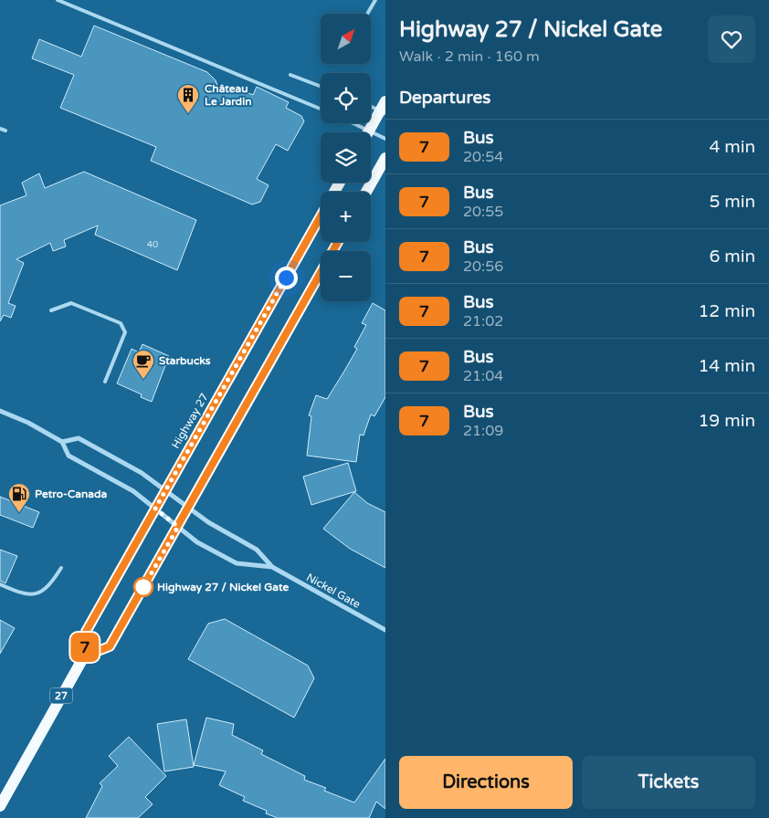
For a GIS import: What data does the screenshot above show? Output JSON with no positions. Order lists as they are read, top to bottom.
{
  "streets": {
    "main road": ["Highway 27", "27"],
    "street": ["Nickel Gate"]
  },
  "crossings": [
    ["Highway 27", "Nickel Gate"]
  ],
  "places": {
    "building": ["Château Le Jardin"],
    "cafe": ["Starbucks"],
    "fuel station": ["Petro-Canada"],
    "other": ["Highway 27 / Nickel Gate"]
  },
  "lines": ["bus line 7"],
  "house_numbers": ["40"],
  "north": "top right",
  "page": {
    "on_map": "7",
    "heading": [
      ["Highway 27 / Nickel Gate", "Walk · 2 min · 160 m"],
      "Departures"
    ],
    "map_buttons": ["+", "−"],
    "list": [
      {
        "mark": "7",
        "name": "Bus",
        "note": "20:54",
        "value": "4 min"
      },
      {
        "mark": "7",
        "name": "Bus",
        "note": "20:55",
        "value": "5 min"
      },
      {
        "mark": "7",
        "name": "Bus",
        "note": "20:56",
        "value": "6 min"
      },
      {
        "mark": "7",
        "name": "Bus",
        "note": "21:02",
        "value": "12 min"
      },
      {
        "mark": "7",
        "name": "Bus",
        "note": "21:04",
        "value": "14 min"
      },
      {
        "mark": "7",
        "name": "Bus",
        "note": "21:09",
        "value": "19 min"
      }
    ],
    "buttons": ["Directions", "Tickets"]
  }
}
